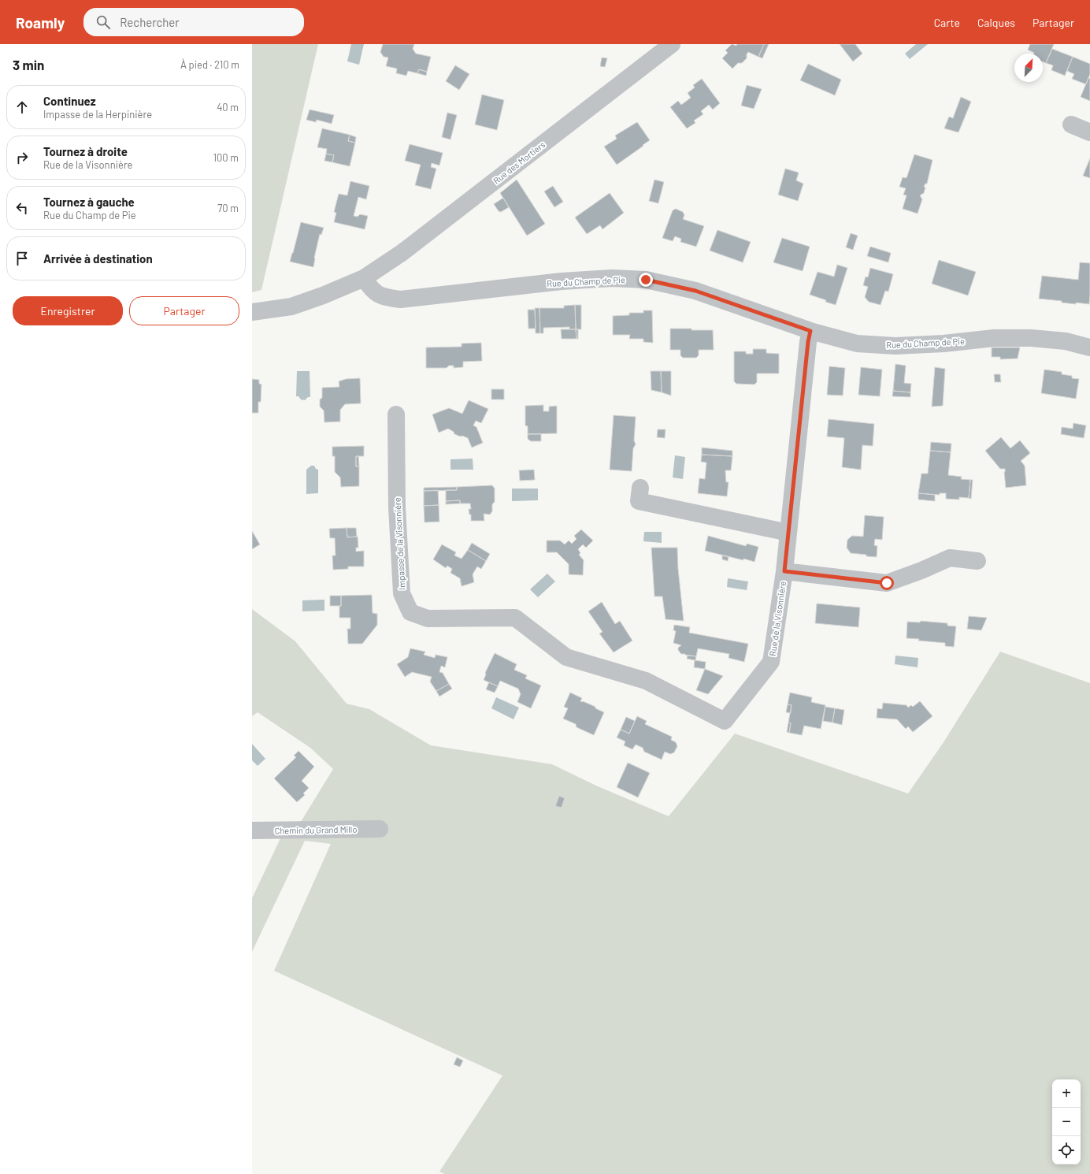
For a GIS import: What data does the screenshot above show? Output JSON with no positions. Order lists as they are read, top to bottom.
{
  "streets": {
    "street": [
      "Rue des Mortiers",
      "Rue du Champ de Pie",
      "Impasse de la Visonnière",
      "Rue de la Visonnière",
      "Chemin du Grand Millo"
    ]
  },
  "crossings": [
    ["Rue des Mortiers", "Rue du Champ de Pie"],
    ["Rue du Champ de Pie", "Rue de la Visonnière"],
    ["Impasse de la Visonnière", "Rue de la Visonnière"]
  ],
  "north": "top right",
  "page": {
    "header": "Roamly",
    "search": "Rechercher",
    "nav": ["Carte", "Calques", "Partager"],
    "heading": ["3 min", "À pied · 210 m"],
    "list": [
      ["Continuez", "Impasse de la Herpinière", "40 m"],
      ["Tournez à droite", "Rue de la Visonnière", "100 m"],
      ["Tournez à gauche", "Rue du Champ de Pie", "70 m"],
      "Arrivée à destination"
    ],
    "buttons": ["Enregistrer", "Partager"],
    "map_buttons": ["+", "−"]
  }
}
